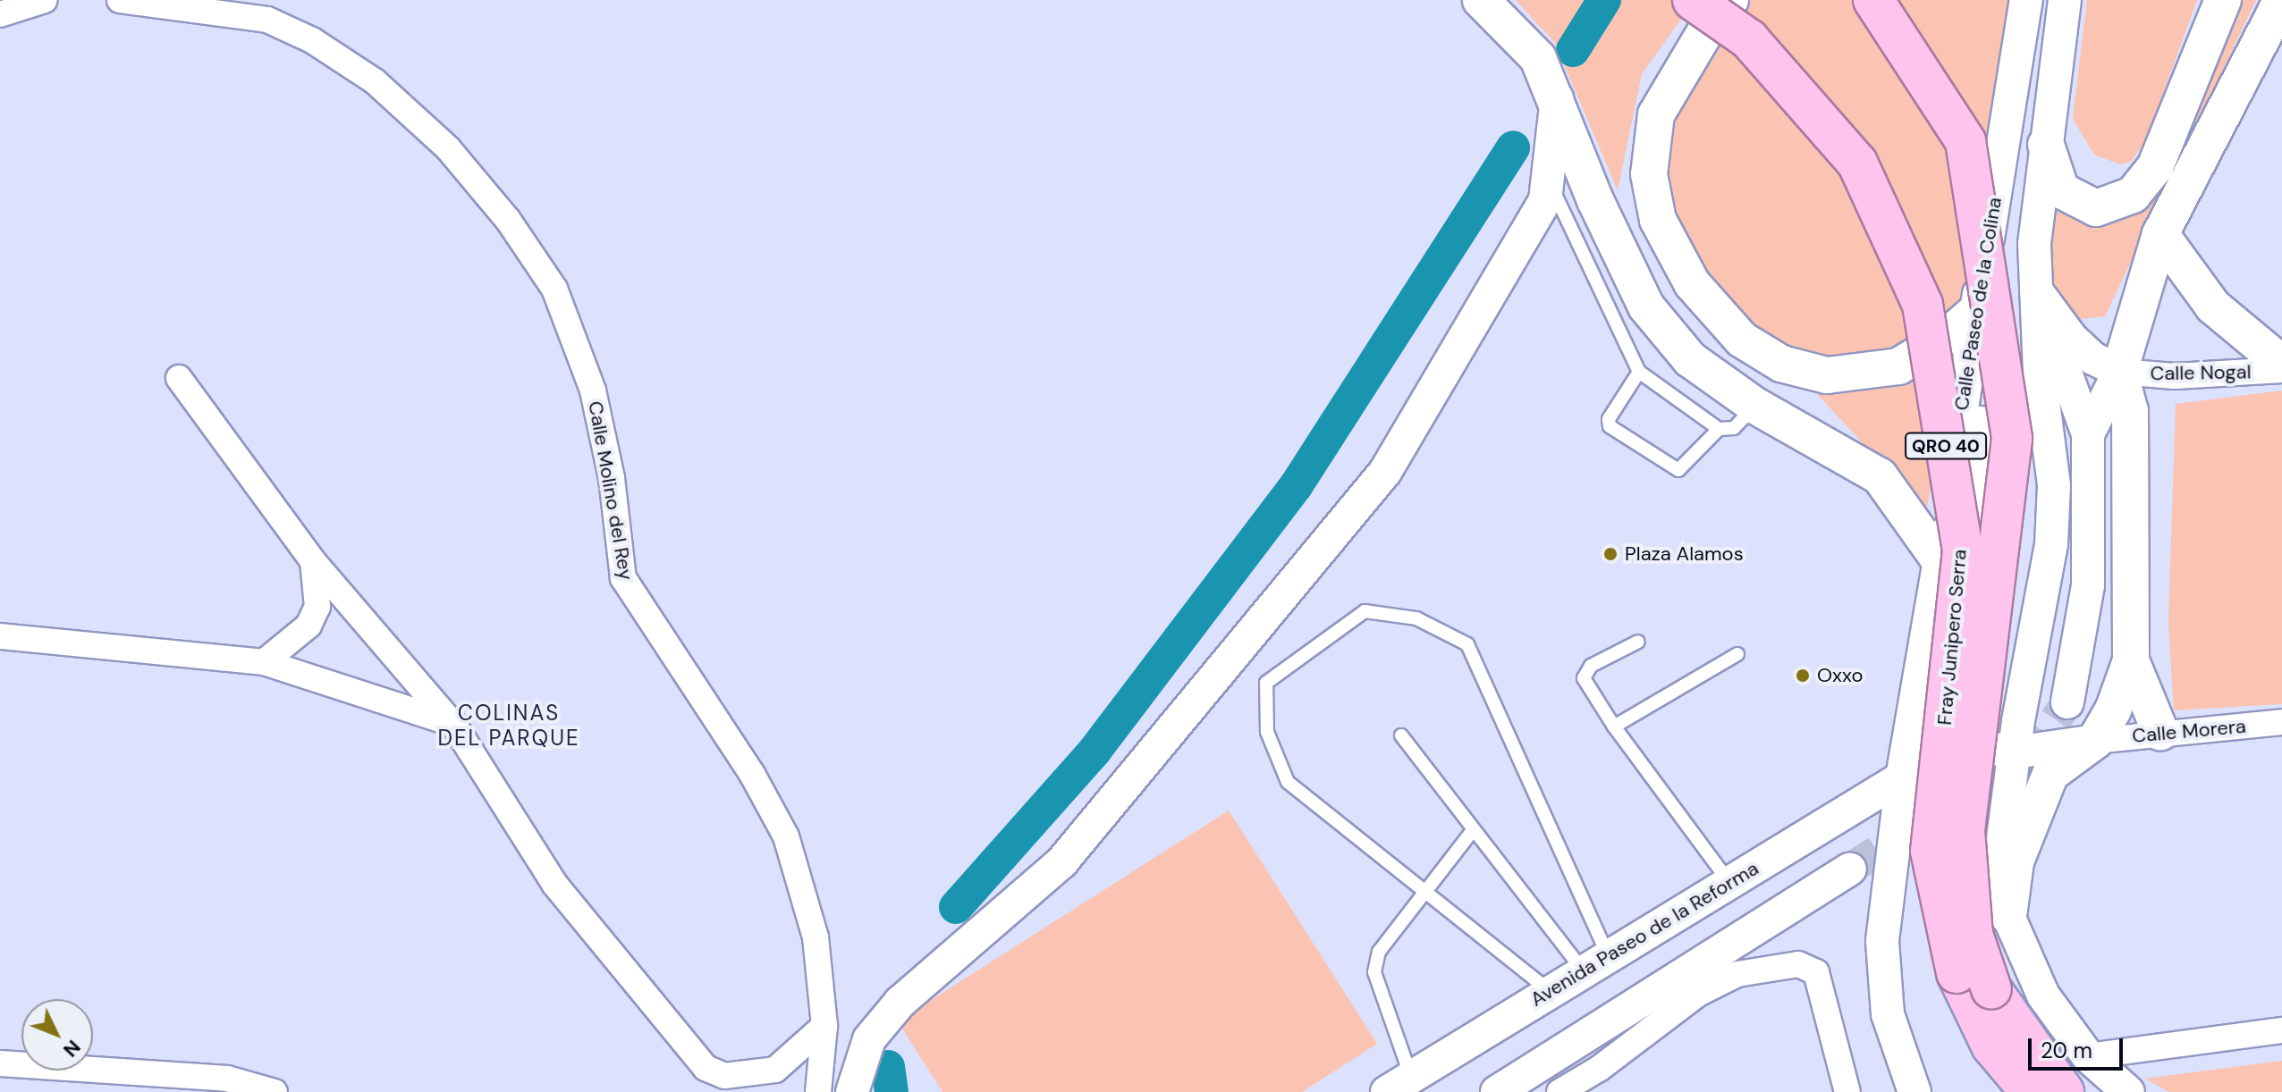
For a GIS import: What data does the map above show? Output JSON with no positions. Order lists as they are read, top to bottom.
{
  "streets": {
    "highway": ["QRO 40", "Fray Junipero Serra"],
    "street": [
      "Calle Paseo de la Colina",
      "Calle Nogal",
      "Calle Molino del Rey",
      "Calle Morera",
      "Avenida Paseo de la Reforma"
    ]
  },
  "crossings": [
    ["Calle Paseo de la Colina", "Avenida Paseo de la Reforma"]
  ],
  "districts": ["COLINAS DEL PARQUE"],
  "places": ["Plaza Alamos", "Oxxo"],
  "scale_bar": "20 m",
  "north": "bottom right"
}
